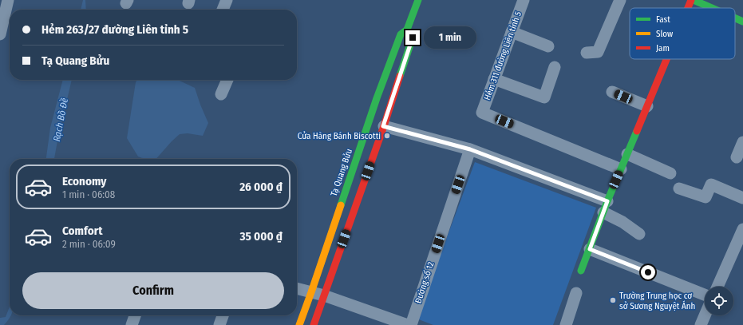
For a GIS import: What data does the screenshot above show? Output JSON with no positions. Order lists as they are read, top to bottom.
{
  "streets": {
    "main road": ["Tạ Quang Bửu"],
    "street": ["Hẻm 311 đường Liên tỉnh 5", "Đường số 12"]
  },
  "water": ["Rạch Bồ Đề"],
  "places": ["Cửa Hàng Bánh Biscotti", "Trường Trung học cơ sở Sương Nguyệt Ánh"],
  "legend": ["Fast", "Slow", "Jam"],
  "page": {
    "banner": ["Hẻm 263/27 đường Liên tỉnh 5", "Tạ Quang Bửu"],
    "bubble": "1 min",
    "list": [
      {
        "name": "Economy",
        "note": "1 min · 06:08",
        "value": "26 000 ₫"
      },
      {
        "name": "Comfort",
        "note": "2 min · 06:09",
        "value": "35 000 ₫"
      }
    ],
    "buttons": "Confirm"
  }
}
